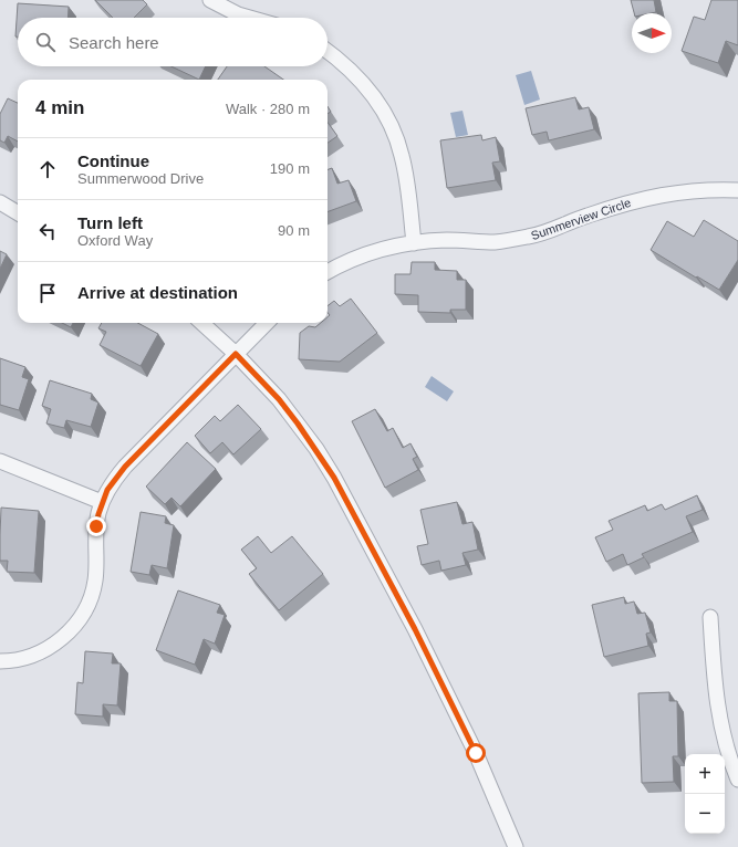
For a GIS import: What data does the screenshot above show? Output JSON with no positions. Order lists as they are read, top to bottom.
{
  "streets": {
    "street": ["Summerview Circle"]
  },
  "north": "right",
  "page": {
    "search": "Search here",
    "heading": ["4 min", "Walk · 280 m"],
    "list": [
      ["Continue", "Summerwood Drive", "190 m"],
      ["Turn left", "Oxford Way", "90 m"],
      "Arrive at destination"
    ],
    "map_buttons": ["+", "−"]
  }
}
